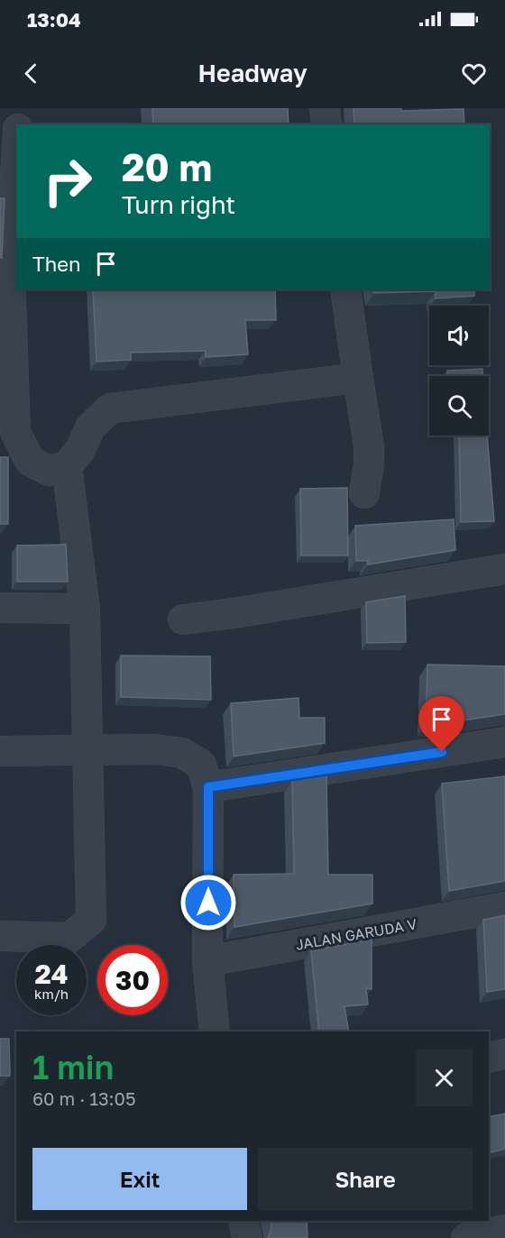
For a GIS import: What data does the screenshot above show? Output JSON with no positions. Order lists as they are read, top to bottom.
{
  "streets": {
    "street": ["JALAN GARUDA V"]
  },
  "page": {
    "status": "13:04",
    "header": "Headway",
    "turn": ["20 m", "Turn right"],
    "then": "Then",
    "speed": "24 km/h",
    "limit": "30",
    "heading": ["1 min", "60 m · 13:05"],
    "buttons": ["Exit", "Share"]
  }
}
